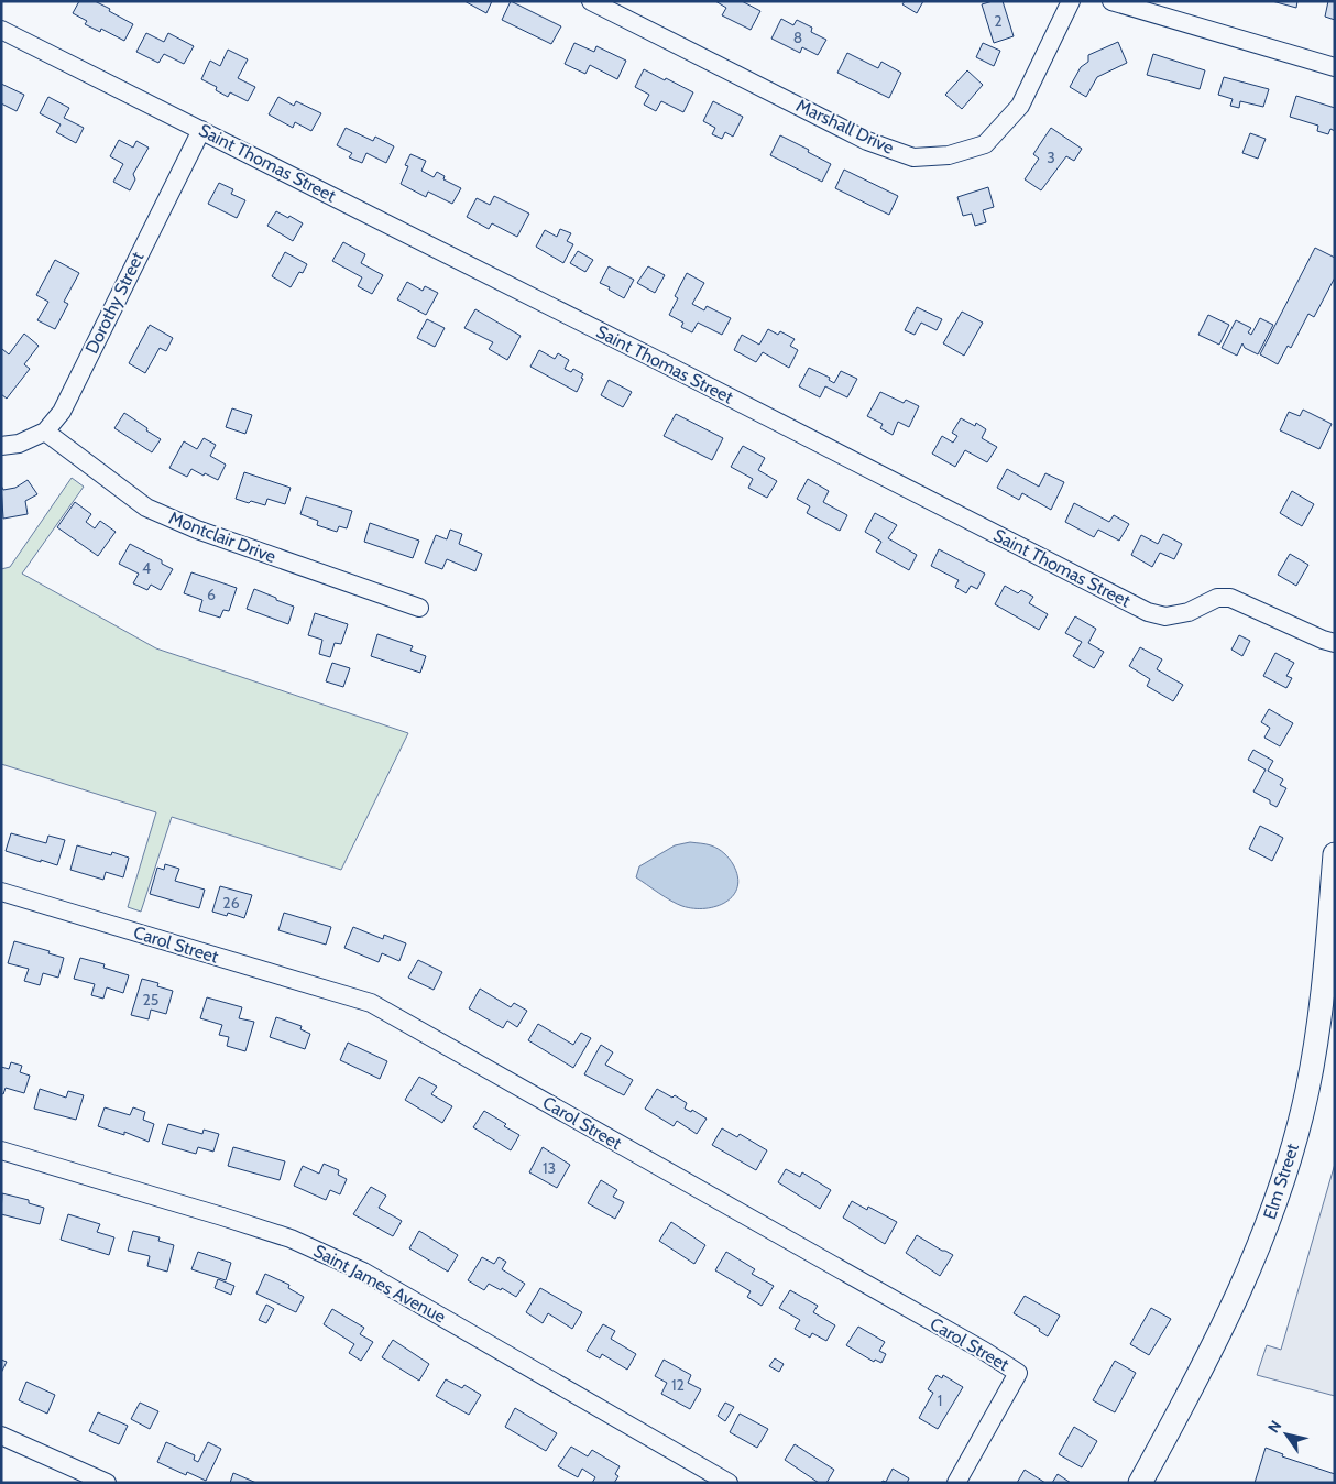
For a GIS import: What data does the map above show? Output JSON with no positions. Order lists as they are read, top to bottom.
{
  "streets": {
    "main road": ["Elm Street"],
    "street": [
      "Marshall Drive",
      "Saint Thomas Street",
      "Dorothy Street",
      "Montclair Drive",
      "Carol Street",
      "Saint James Avenue"
    ]
  },
  "crossings": [
    ["Saint Thomas Street", "Dorothy Street"],
    ["Dorothy Street", "Montclair Drive"]
  ],
  "house_numbers": [
    "2",
    "8",
    "3",
    "4",
    "6",
    "26",
    "25",
    "13",
    "12",
    "1"
  ],
  "north": "top left"
}
